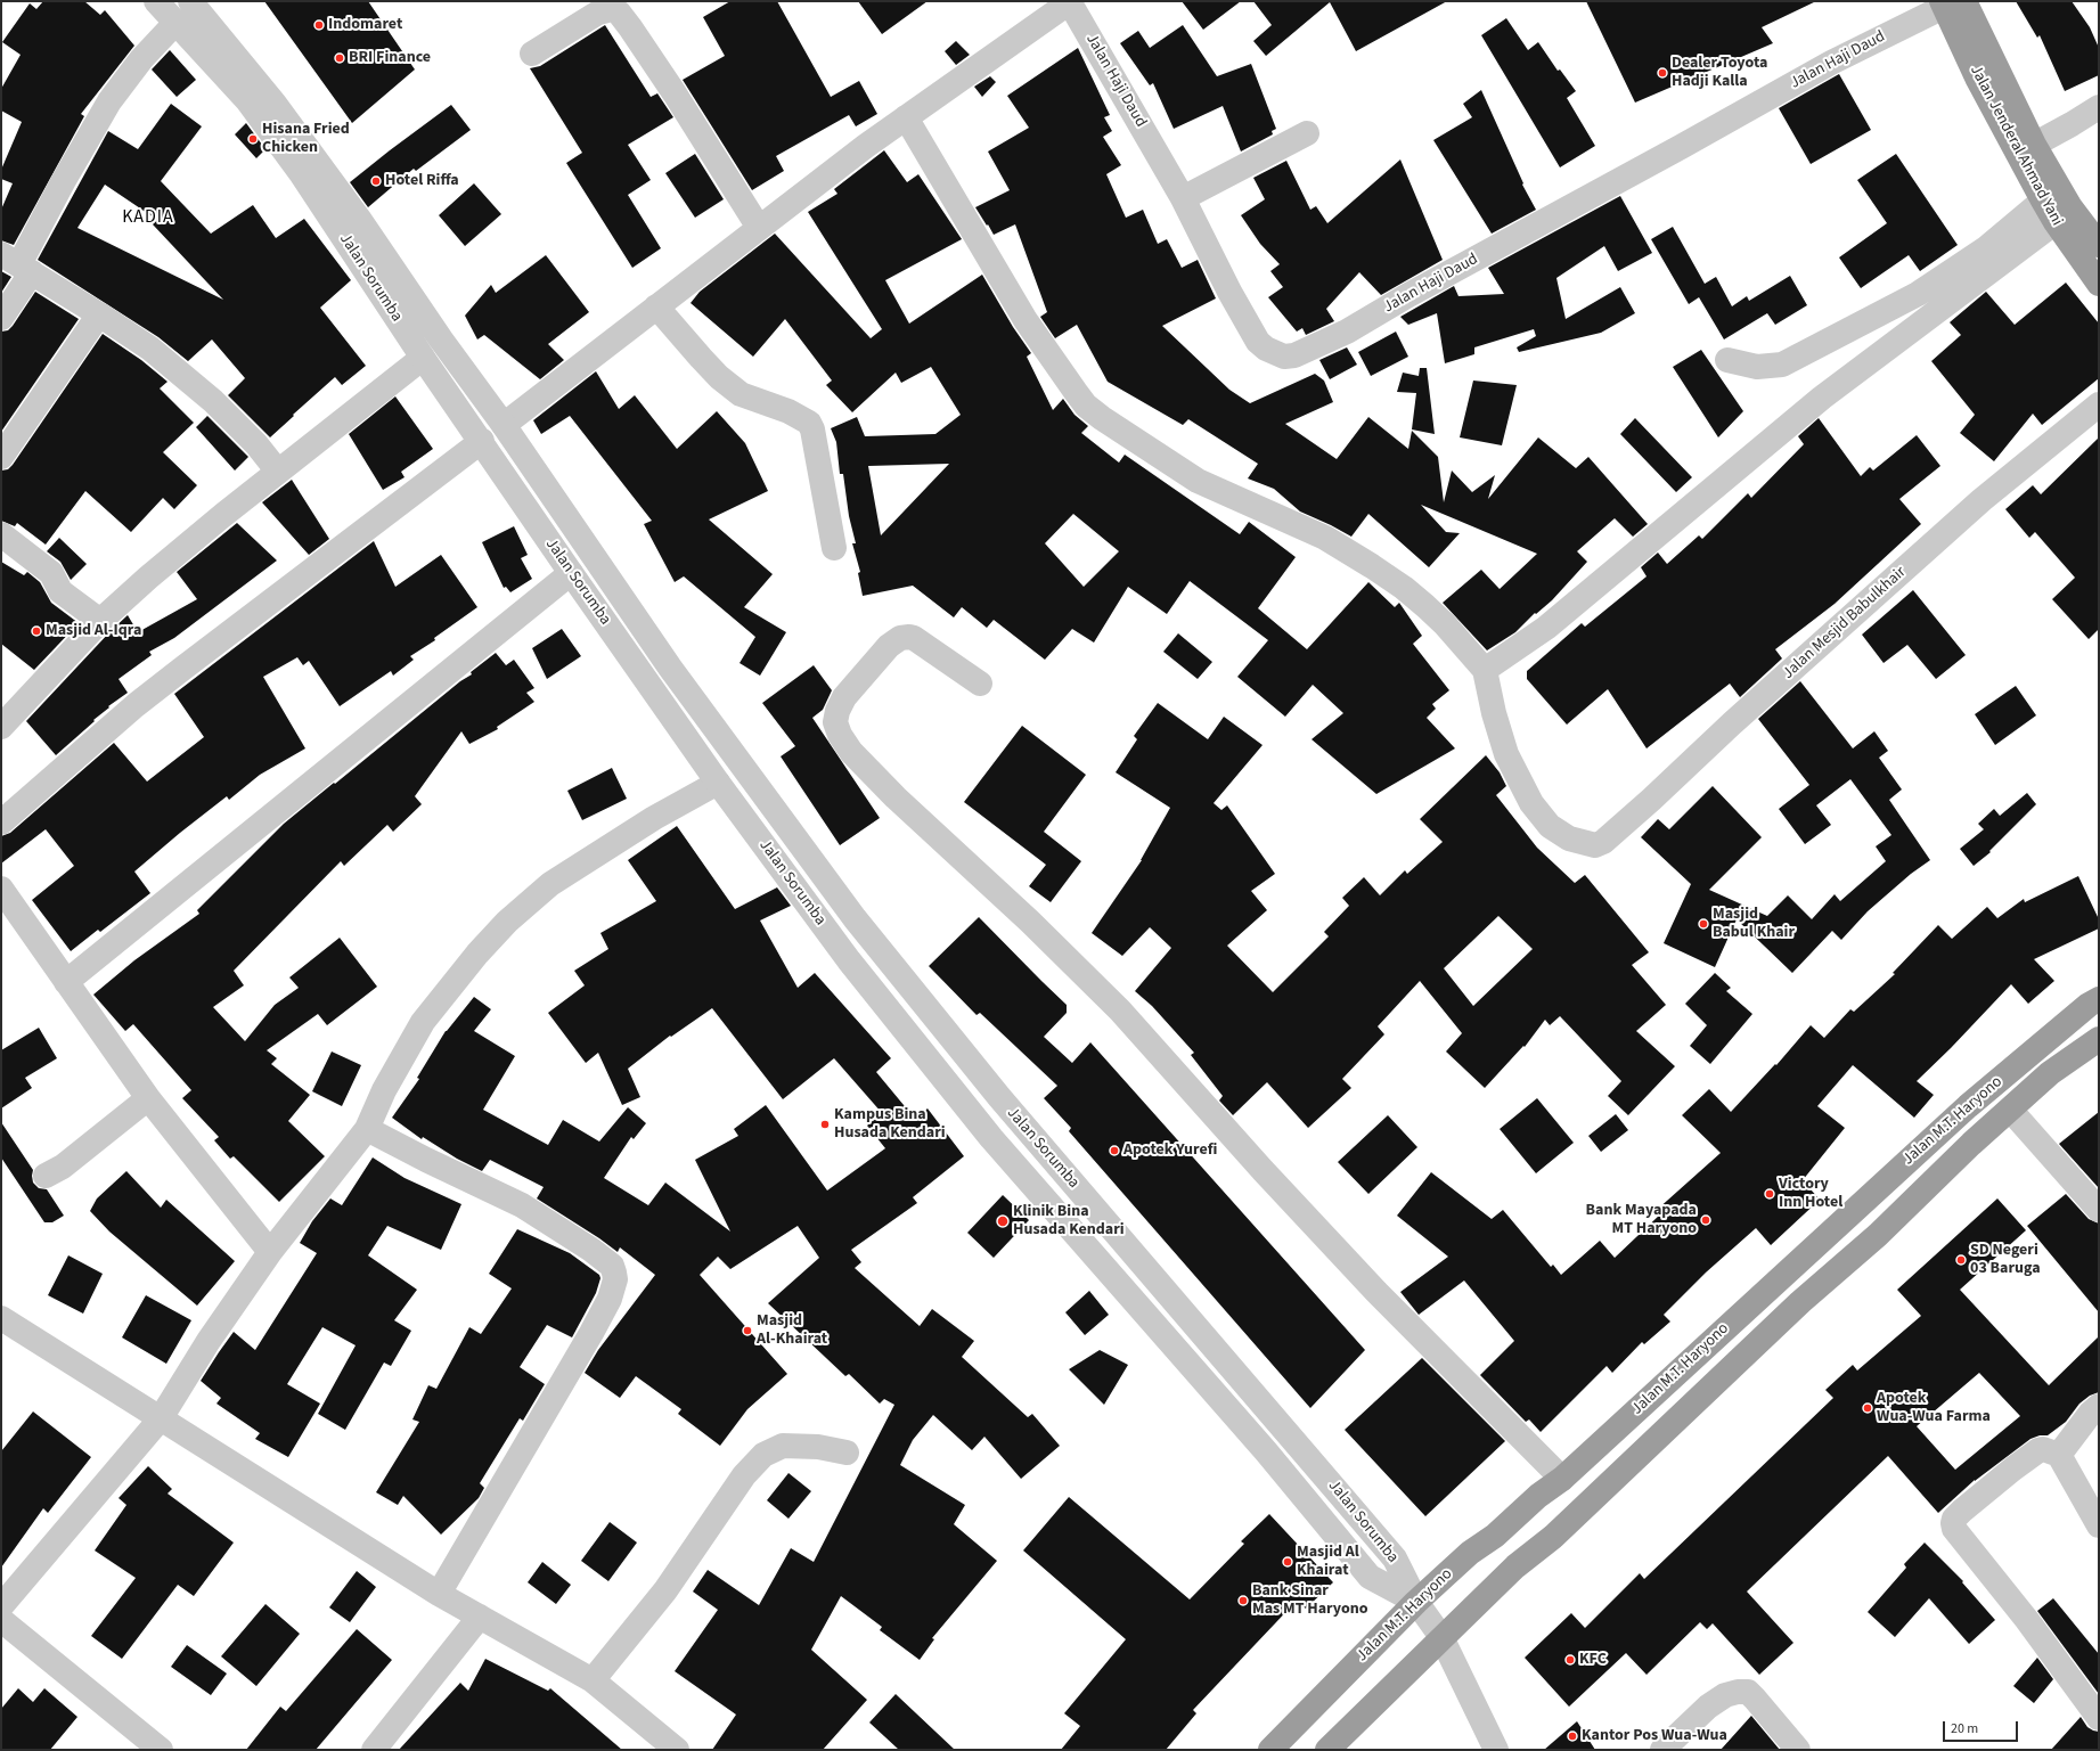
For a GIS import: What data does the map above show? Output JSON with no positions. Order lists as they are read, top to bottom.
{
  "streets": {
    "highway": ["Jalan Jenderal Ahmad Yani", "Jalan M.T. Haryono"],
    "street": ["Jalan Haji Daud", "Jalan Sorumba", "Jalan Mesjid Babulkhair"]
  },
  "crossings": [
    ["Jalan Haji Daud", "Jalan Jenderal Ahmad Yani"],
    ["Jalan Sorumba", "Jalan M.T. Haryono"]
  ],
  "districts": ["KADIA"],
  "places": [
    "Indomaret",
    "BRI Finance",
    "Dealer Toyota Hadji Kalla",
    "Hisana Fried Chicken",
    "Hotel Riffa",
    "Masjid Al-Iqra",
    "Masjid Babul Khair",
    "Kampus Bina Husada Kendari",
    "Apotek Yurefi",
    "Victory Inn Hotel",
    "Bank Mayapada MT Haryono",
    "Klinik Bina Husada Kendari",
    "SD Negeri 03 Baruga",
    "Masjid Al-Khairat",
    "Apotek Wua-Wua Farma",
    "Masjid Al Khairat",
    "Bank Sinar Mas MT Haryono",
    "KFC",
    "Kantor Pos Wua-Wua"
  ],
  "scale_bar": "20 m"
}
